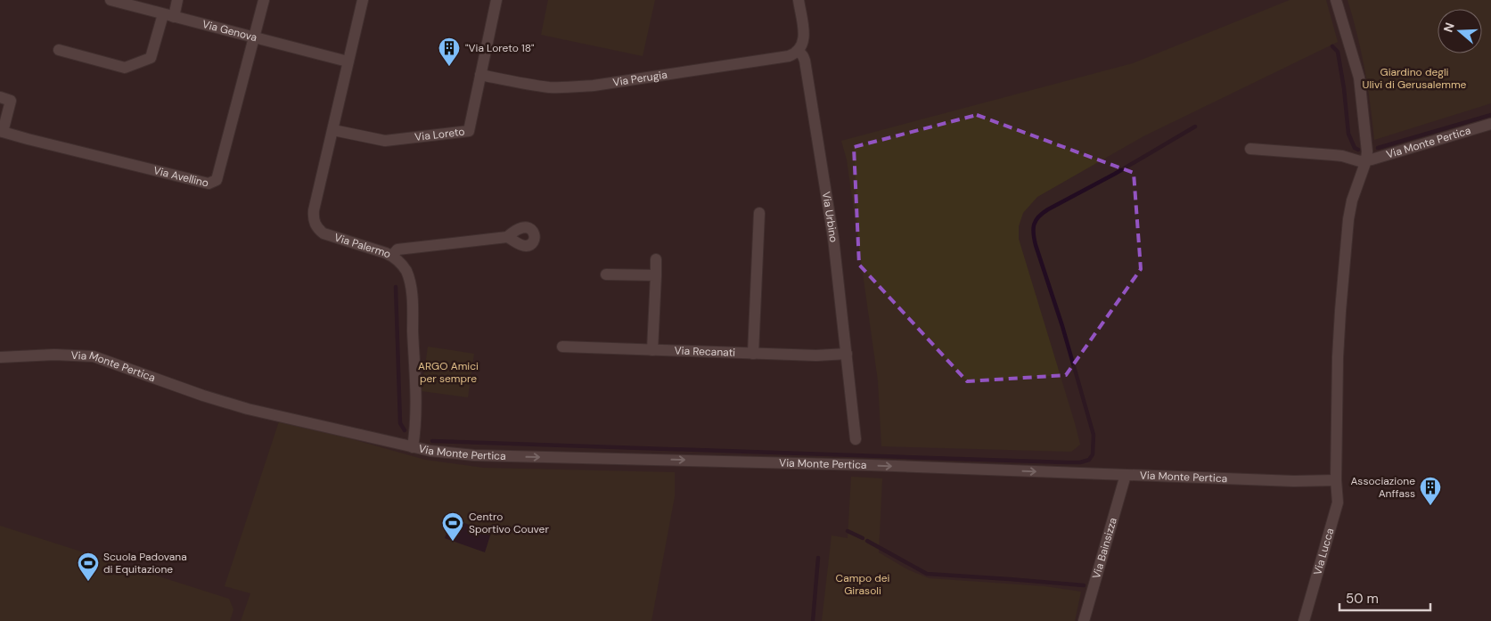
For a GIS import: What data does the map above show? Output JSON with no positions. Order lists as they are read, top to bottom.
{
  "streets": {
    "street": [
      "Via Genova",
      "Via Perugia",
      "Via Loreto",
      "Via Monte Pertica",
      "Via Avellino",
      "Via Urbino",
      "Via Palermo",
      "Via Recanati",
      "Via Bainsizza",
      "Via Lucca"
    ]
  },
  "crossings": [
    ["Via Genova", "Via Avellino"],
    ["Via Genova", "Via Palermo"],
    ["Via Perugia", "Via Loreto"],
    ["Via Perugia", "Via Urbino"],
    ["Via Loreto", "Via Palermo"],
    ["Via Monte Pertica", "Via Palermo"],
    ["Via Monte Pertica", "Via Bainsizza"],
    ["Via Monte Pertica", "Via Lucca"],
    ["Via Urbino", "Via Recanati"]
  ],
  "one_way": ["Via Monte Pertica"],
  "parks": ["Giardino degli Ulivi di Gerusalemme", "ARGO Amici per sempre", "Campo dei Girasoli"],
  "places": {
    "building": ["\"Via Loreto 18\"", "Associazione Anffass"],
    "sports": ["Centro Sportivo Couver", "Scuola Padovana di Equitazione"]
  },
  "scale_bar": "50 m",
  "north": "left"
}
